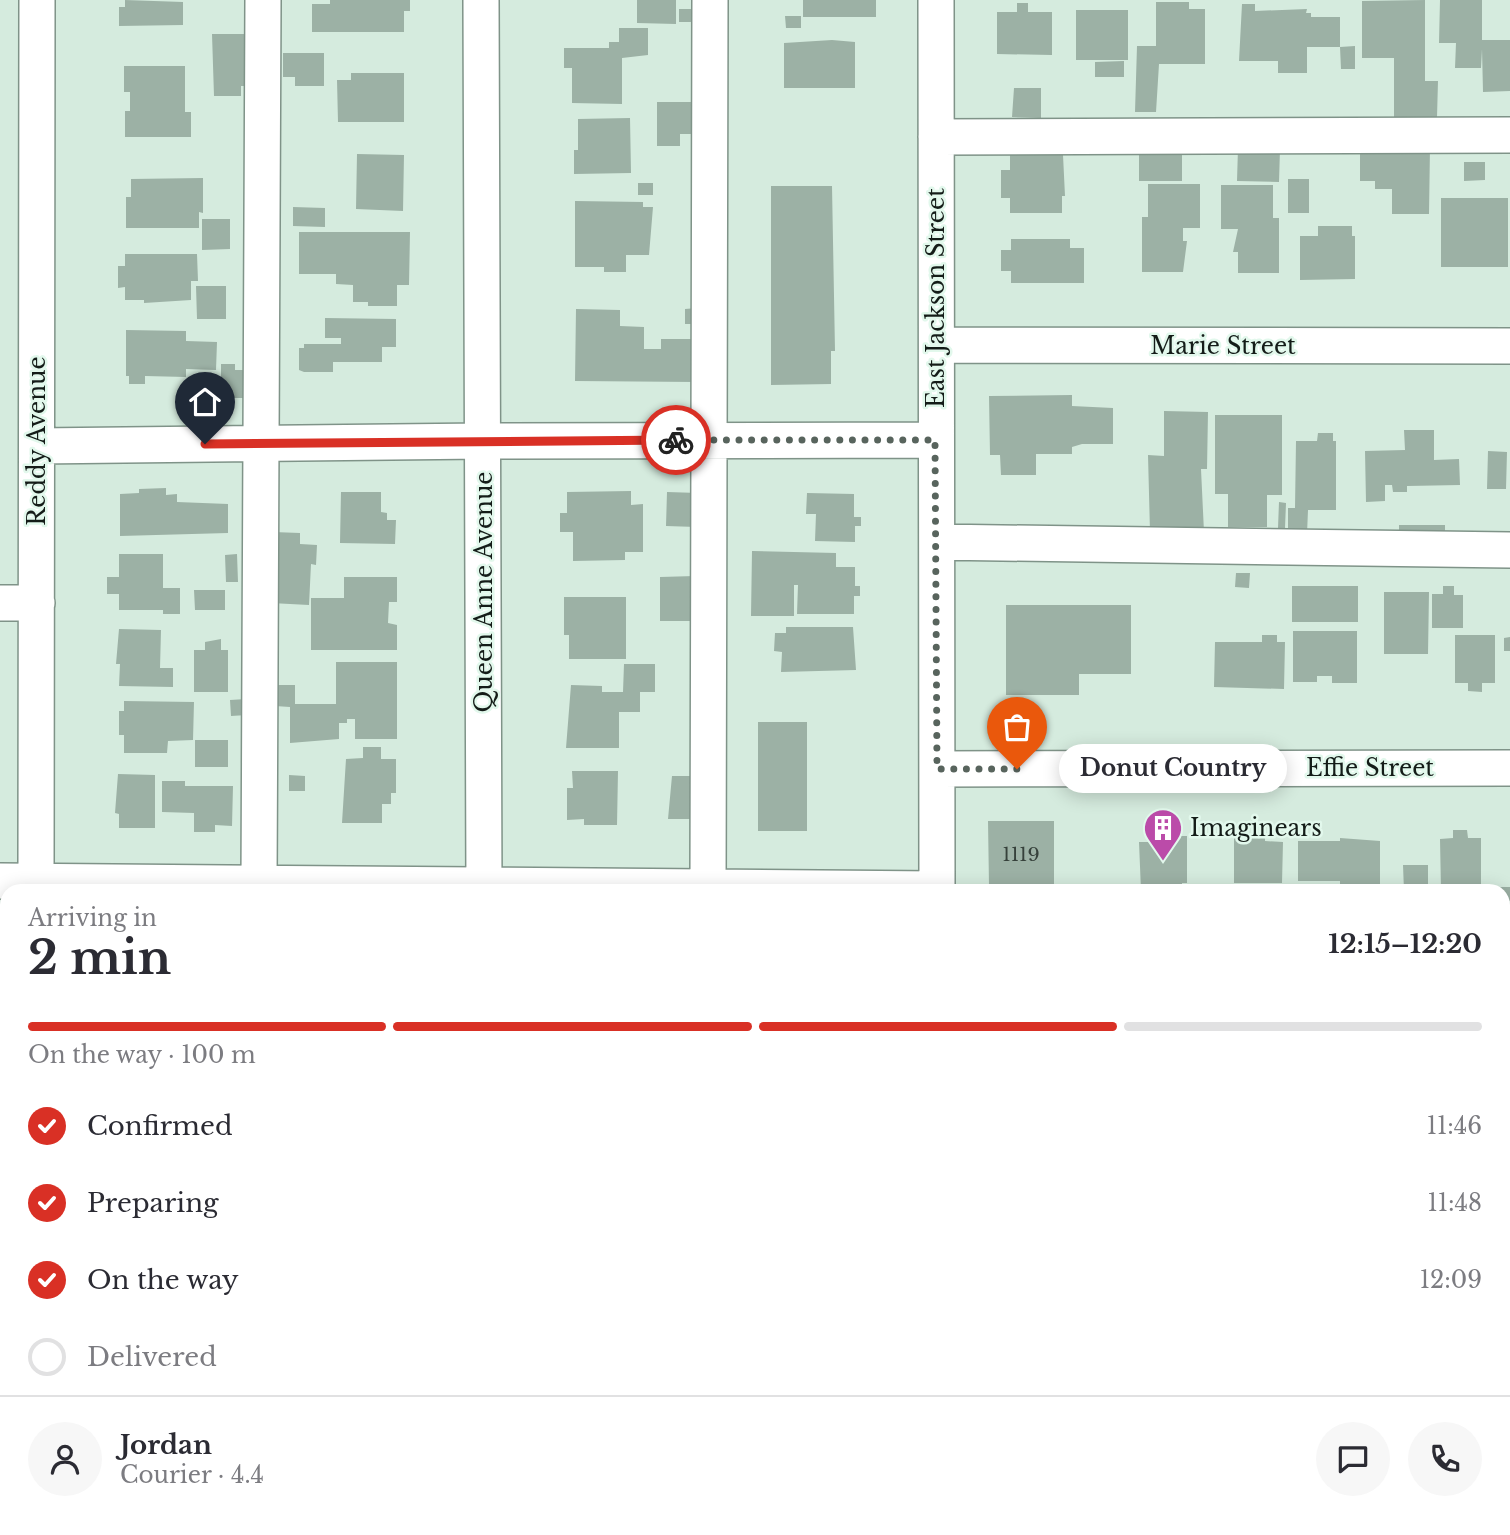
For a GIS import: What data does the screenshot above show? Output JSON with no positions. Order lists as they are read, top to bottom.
{
  "streets": {
    "street": [
      "East Jackson Street",
      "Marie Street",
      "Reddy Avenue",
      "Queen Anne Avenue",
      "Effie Street"
    ]
  },
  "crossings": [
    ["East Jackson Street", "Marie Street"],
    ["East Jackson Street", "Effie Street"]
  ],
  "places": {
    "other": ["Donut Country"],
    "building": ["Imaginears"]
  },
  "house_numbers": ["1119"],
  "page": {
    "bubble": "Donut Country",
    "heading": ["2 min", "Arriving in", "12:15–12:20"],
    "panel": ["Jordan", "Courier · 4.4"],
    "bar": "On the way · 100 m",
    "list": [
      ["Confirmed", "11:46"],
      ["Preparing", "11:48"],
      ["On the way", "12:09"],
      "Delivered"
    ]
  }
}
